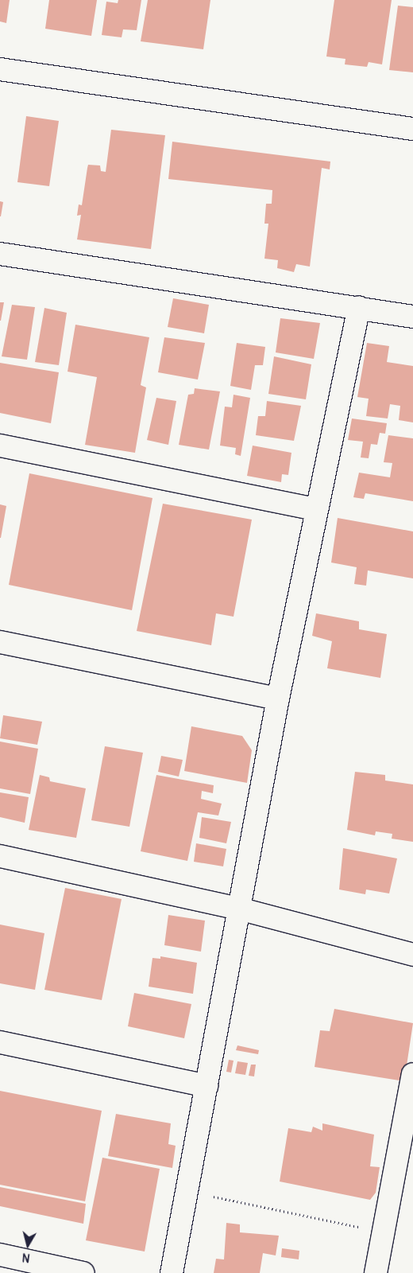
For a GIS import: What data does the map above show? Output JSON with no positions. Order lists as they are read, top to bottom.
{
  "north": "bottom"
}
